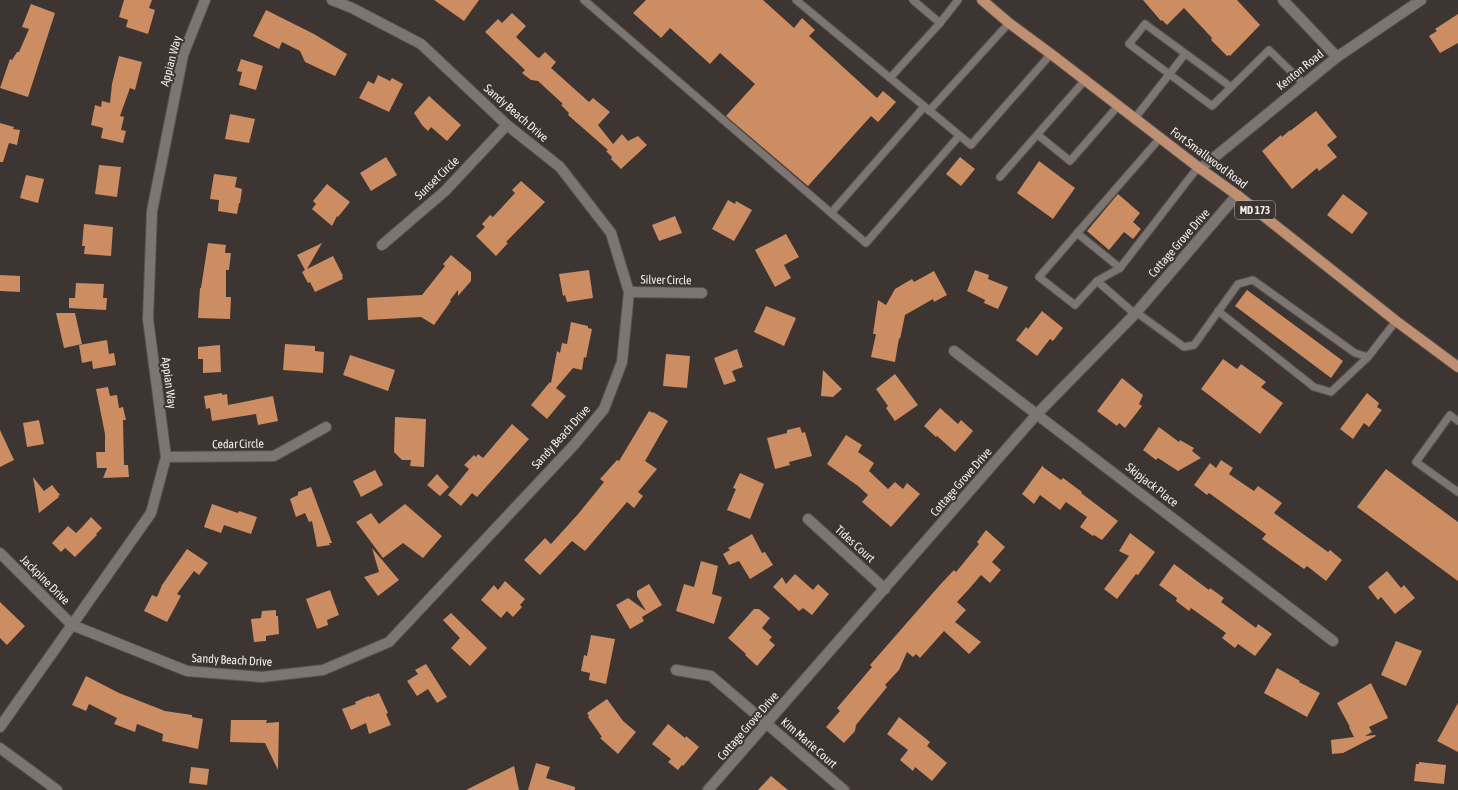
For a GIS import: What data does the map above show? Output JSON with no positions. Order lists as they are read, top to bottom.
{
  "streets": {
    "main road": ["Fort Smallwood Road", "MD 173"],
    "street": [
      "Appian Way",
      "Kenton Road",
      "Sandy Beach Drive",
      "Sunset Circle",
      "Cottage Grove Drive",
      "Silver Circle",
      "Cedar Circle",
      "Skipjack Place",
      "Tides Court",
      "Jackpine Drive",
      "Kim Marie Court"
    ]
  },
  "crossings": [
    ["Appian Way", "Sandy Beach Drive"],
    ["Appian Way", "Cedar Circle"],
    ["Appian Way", "Jackpine Drive"],
    ["Kenton Road", "Fort Smallwood Road"],
    ["Sandy Beach Drive", "Sunset Circle"],
    ["Sandy Beach Drive", "Silver Circle"],
    ["Sandy Beach Drive", "Jackpine Drive"],
    ["Fort Smallwood Road", "Cottage Grove Drive"],
    ["Cottage Grove Drive", "Skipjack Place"],
    ["Cottage Grove Drive", "Tides Court"],
    ["Cottage Grove Drive", "Kim Marie Court"]
  ]
}
